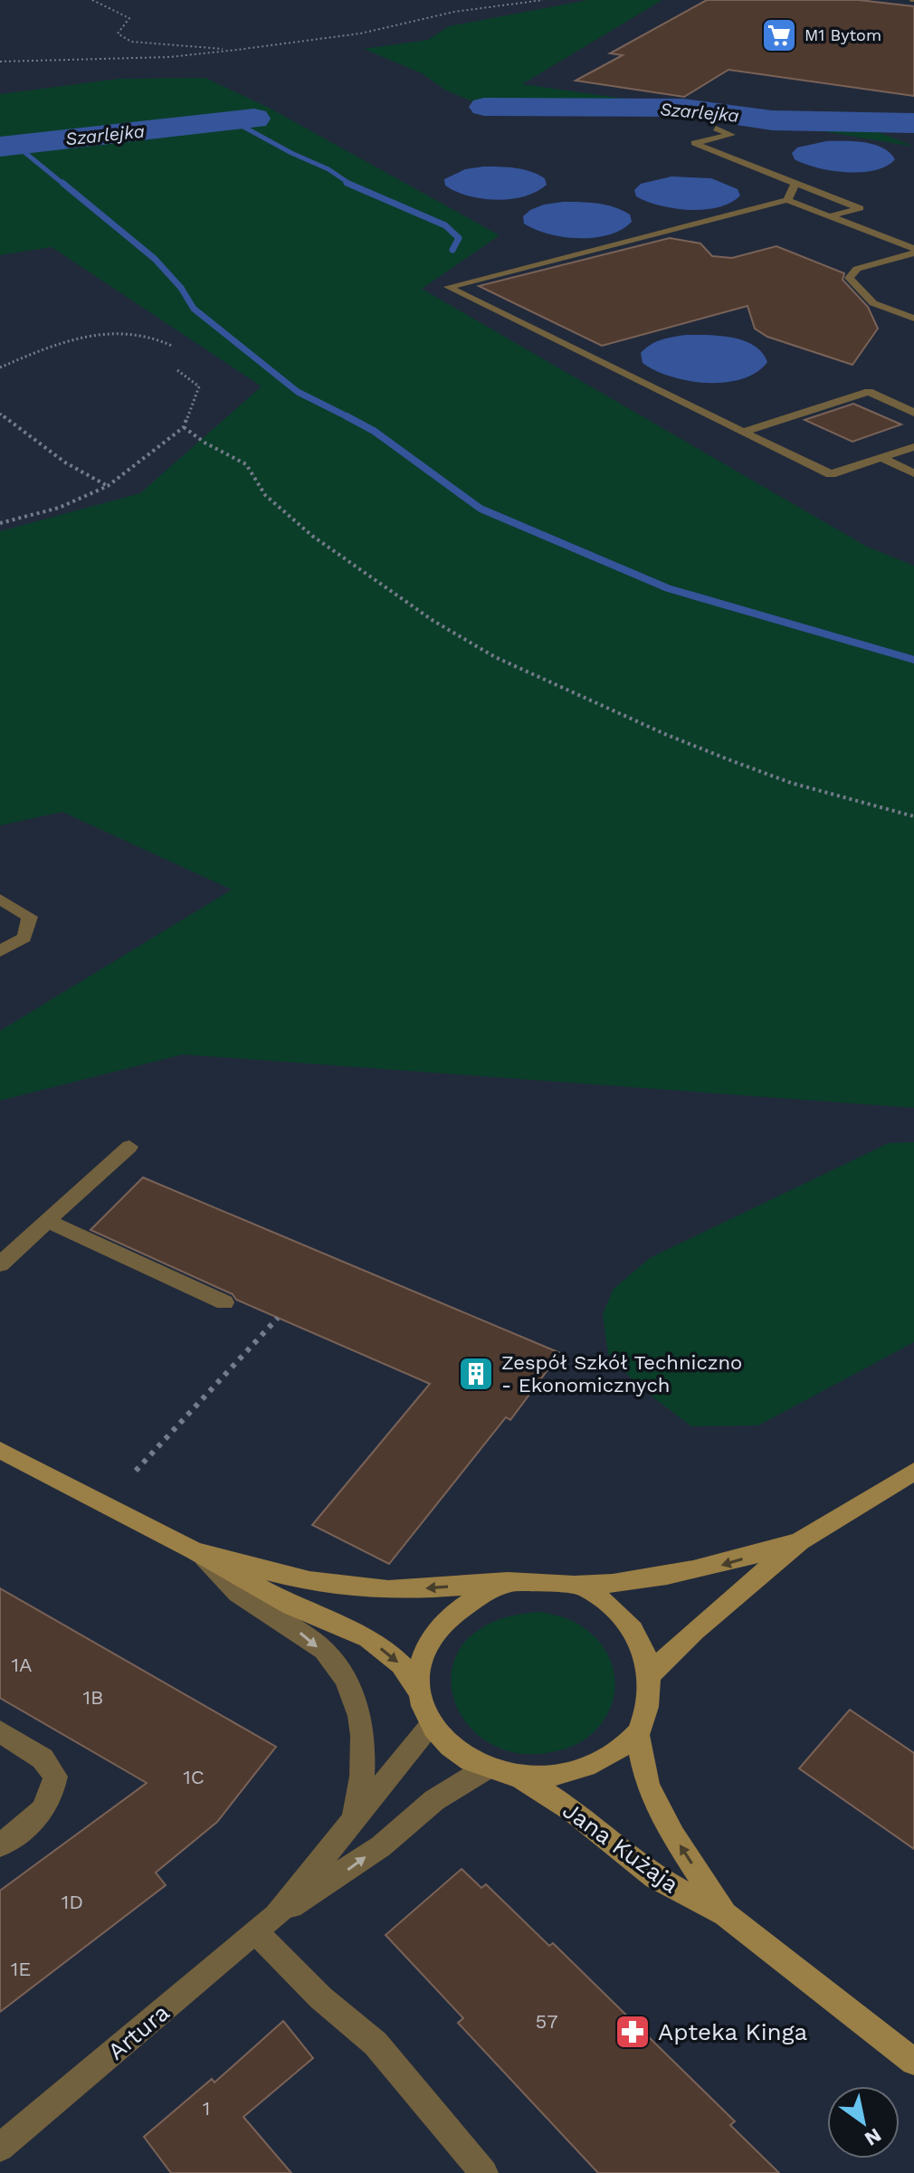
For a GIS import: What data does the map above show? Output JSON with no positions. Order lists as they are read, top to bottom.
{
  "streets": {
    "street": ["Jana Kużaja", "Artura"]
  },
  "crossings": [
    ["Jana Kużaja", "Artura"]
  ],
  "water": ["Szarlejka"],
  "places": {
    "supermarket": ["M1 Bytom"],
    "building": ["Zespół Szkół Techniczno - Ekonomicznych"],
    "pharmacy": ["Apteka Kinga"]
  },
  "house_numbers": [
    "1A",
    "1B",
    "1C",
    "1D",
    "1E",
    "57",
    "1"
  ],
  "north": "bottom right"
}
